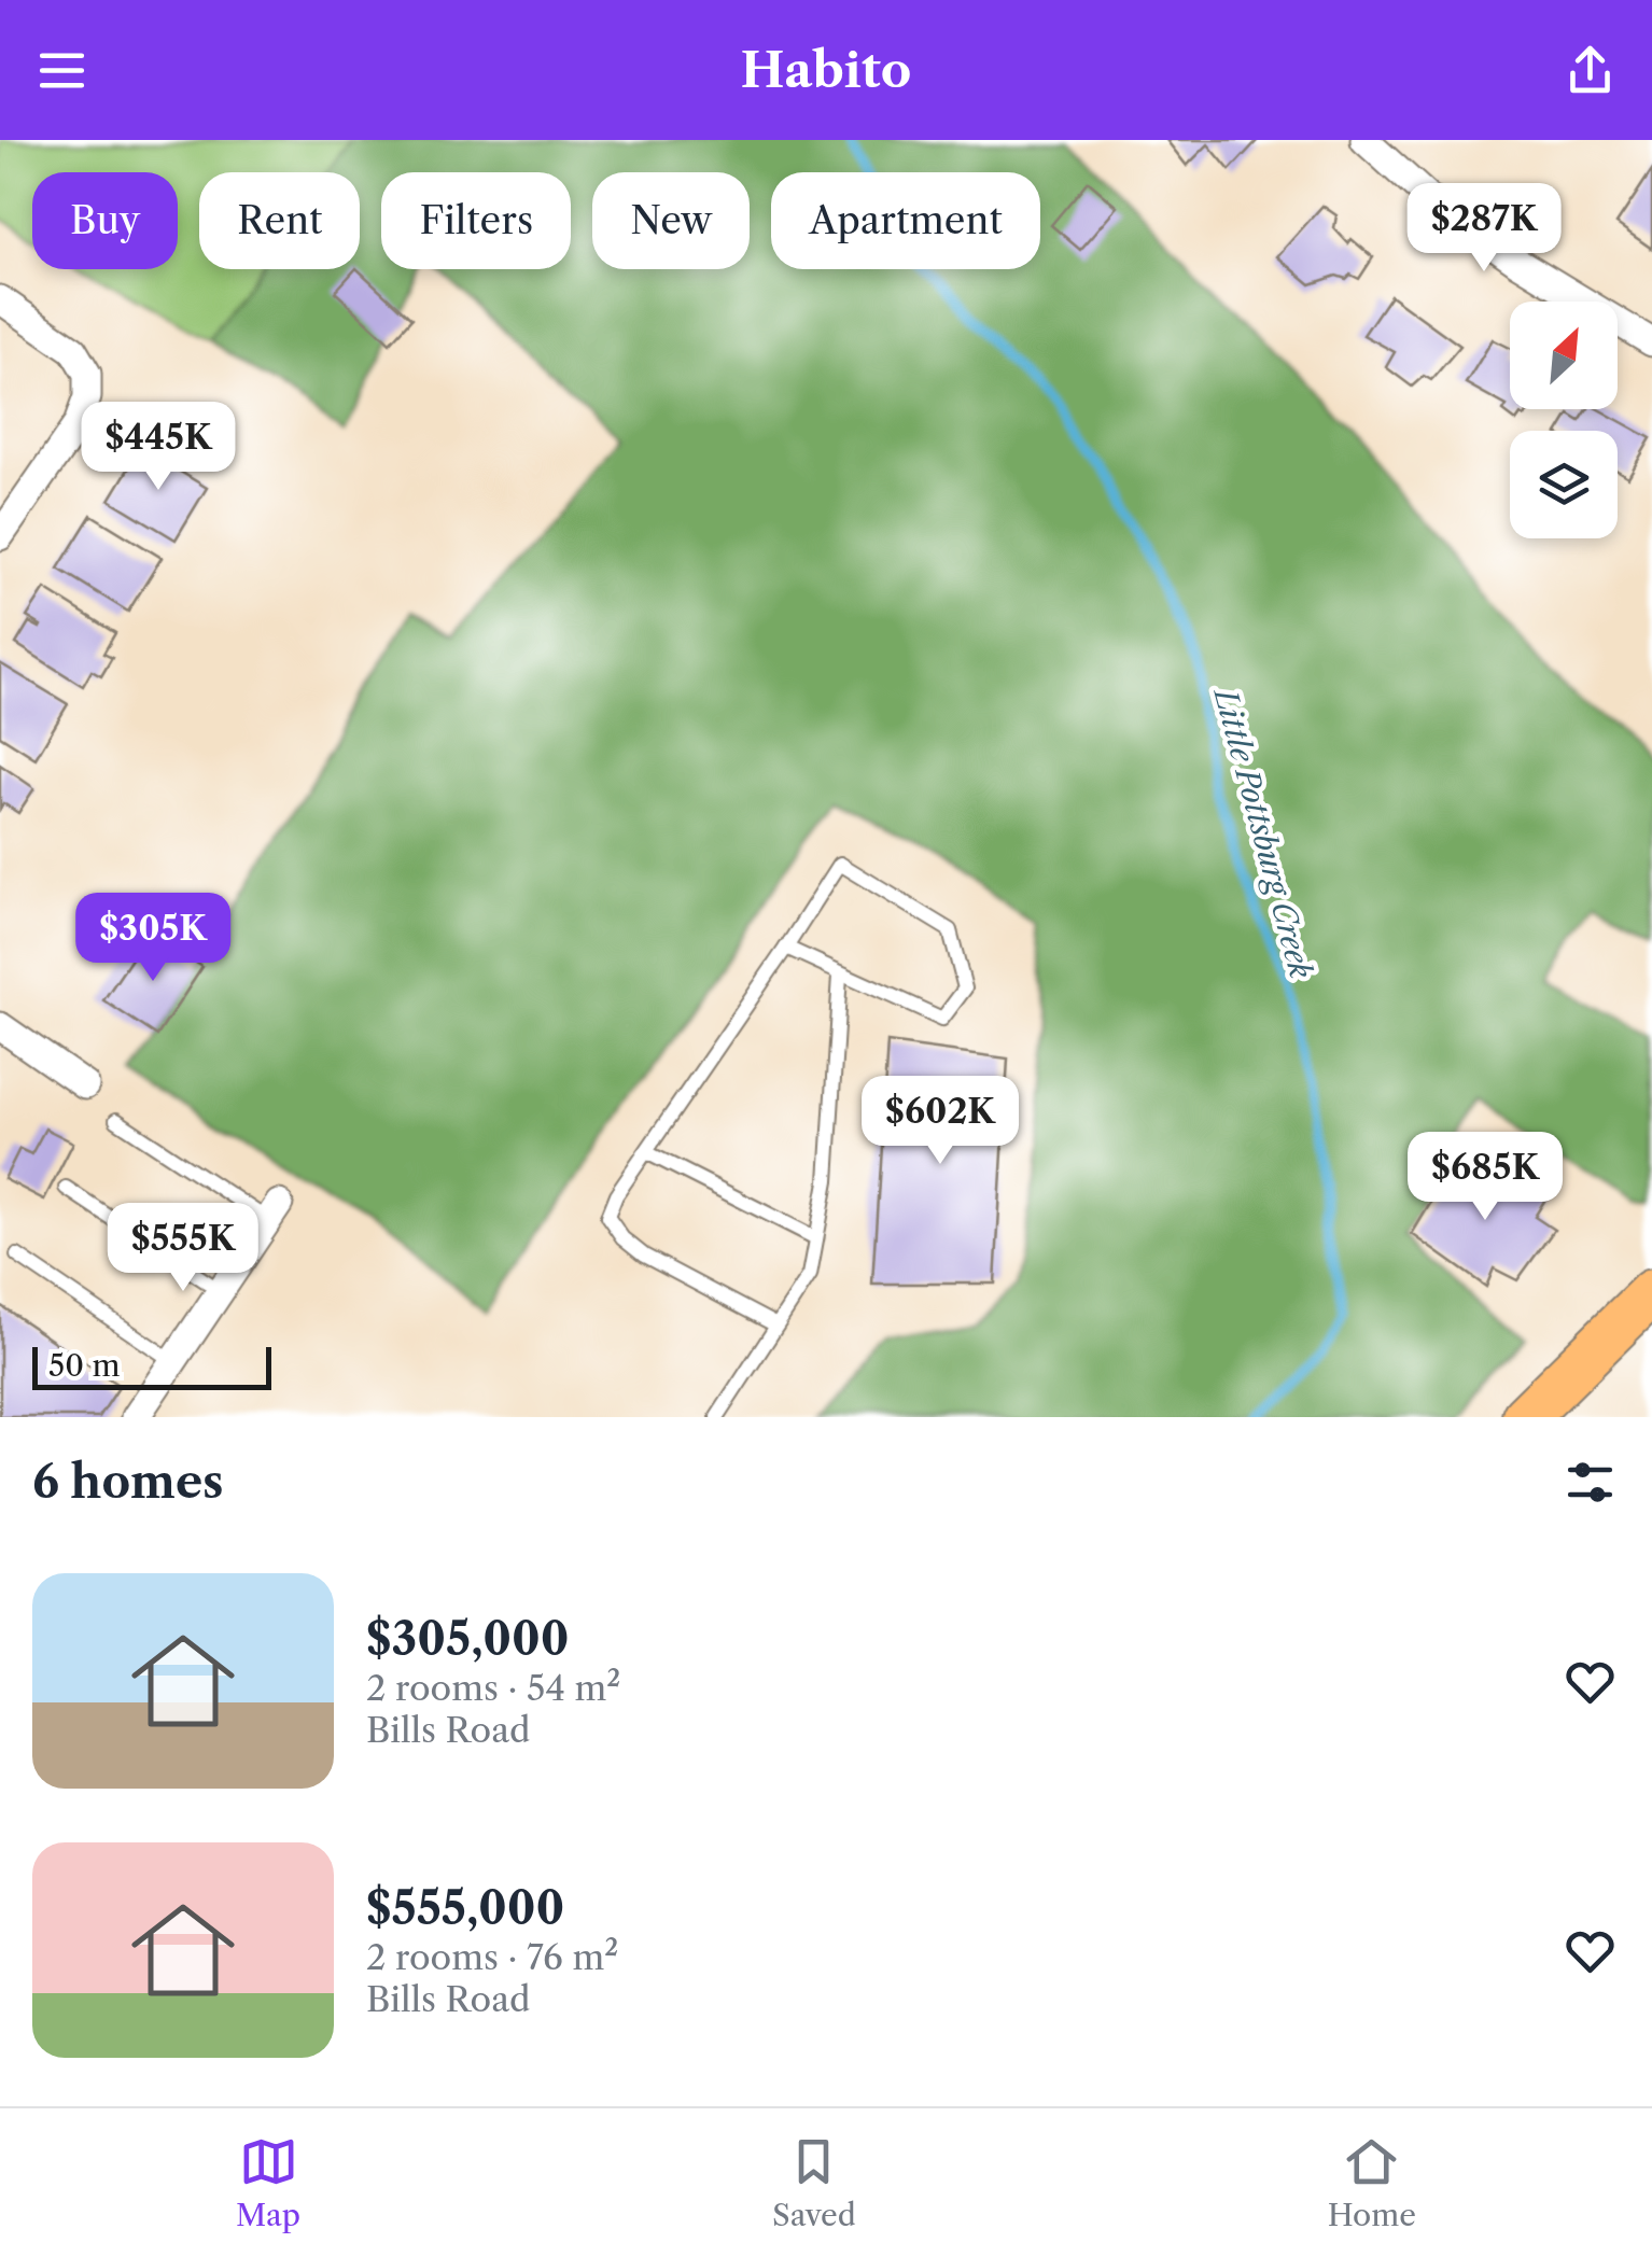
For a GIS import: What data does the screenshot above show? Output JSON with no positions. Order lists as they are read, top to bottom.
{
  "water": ["Little Pottsburg Creek"],
  "scale_bar": "50 m",
  "north": "top right",
  "page": {
    "header": "Habito",
    "chip": [
      "Buy",
      "Rent",
      "Filters",
      "New",
      "Apartment"
    ],
    "price": [
      "$287K",
      "$445K",
      "$305K",
      "$602K",
      "$685K",
      "$555K"
    ],
    "scale": "50 m",
    "heading": "6 homes",
    "list": [
      {
        "name": "$305,000",
        "note": "2 rooms · 54 m² · Bills Road"
      },
      {
        "name": "$555,000",
        "note": "2 rooms · 76 m² · Bills Road"
      }
    ],
    "tabs": ["Map", "Saved", "Home"]
  }
}
